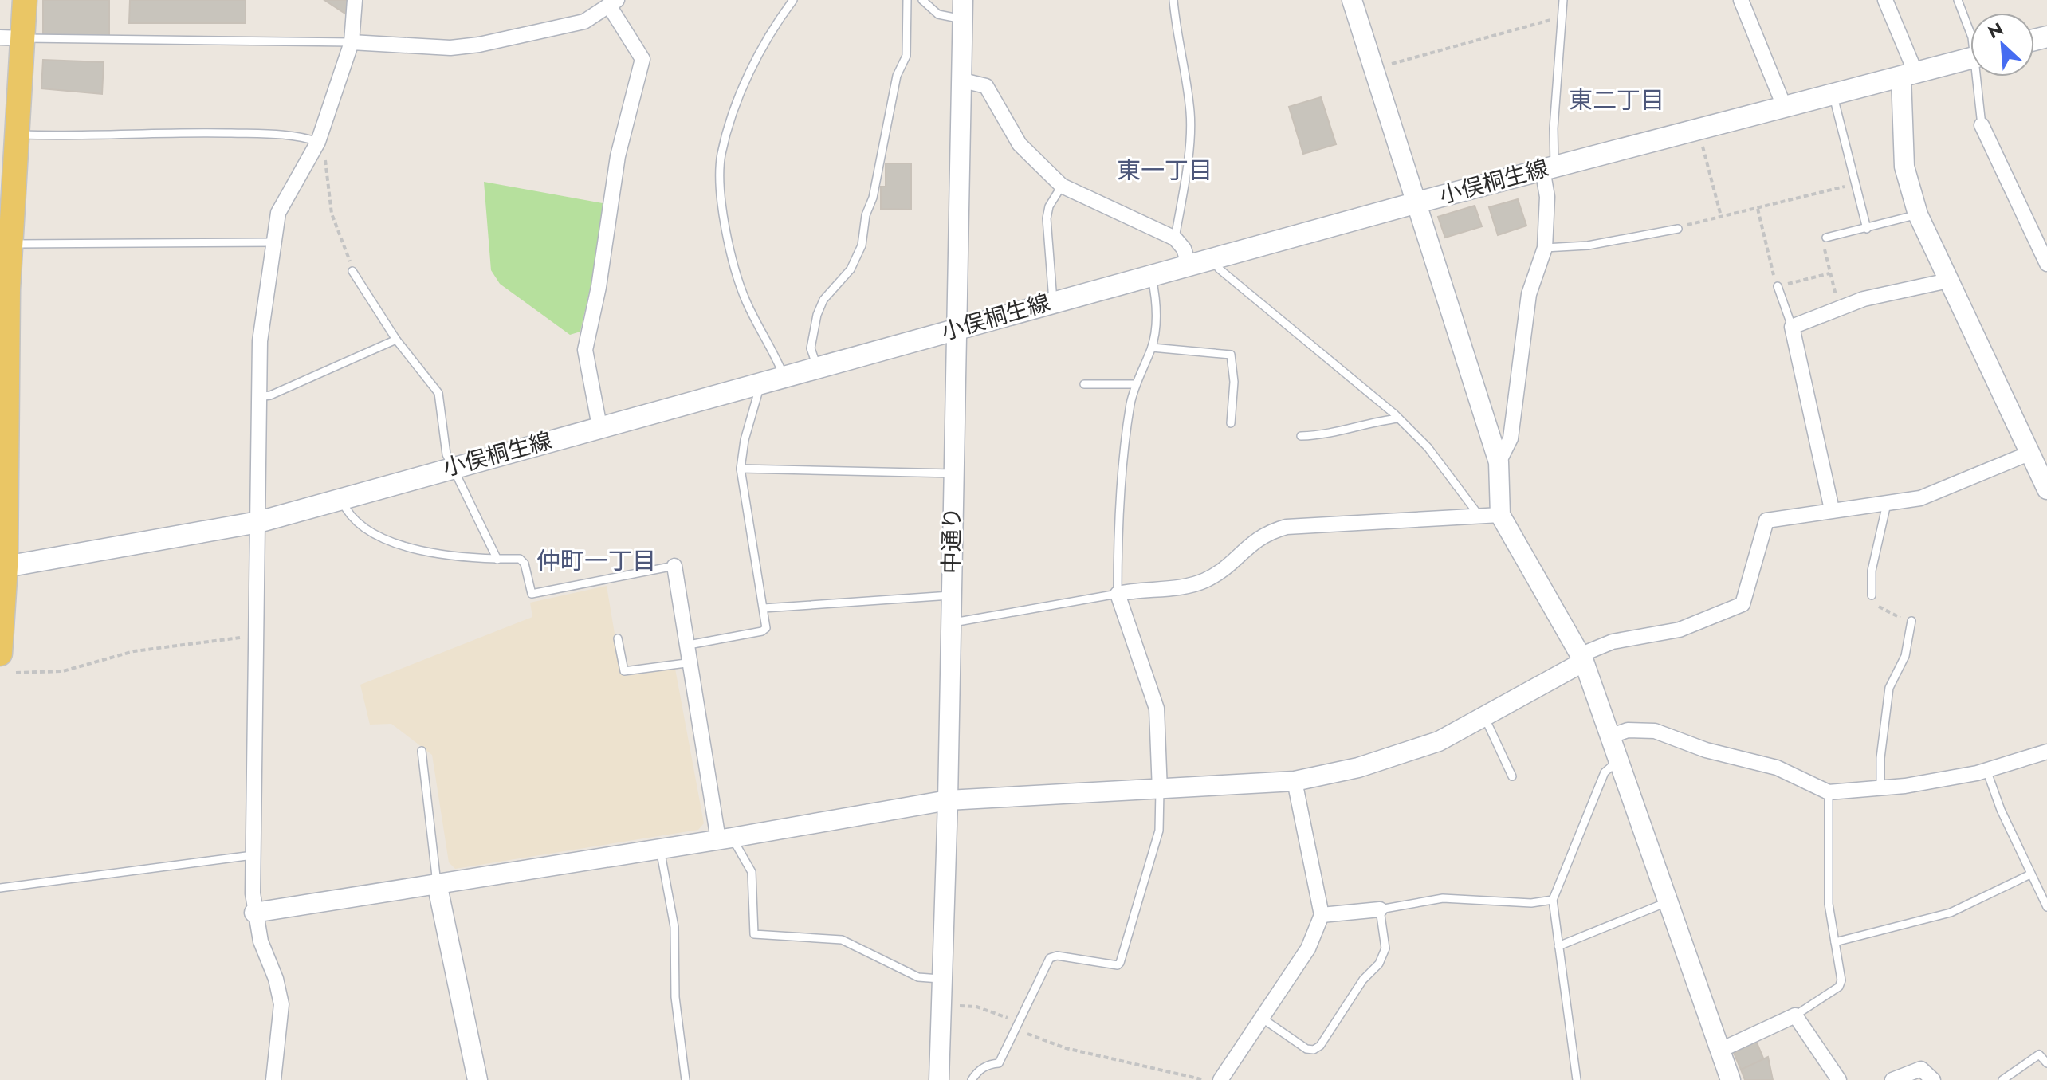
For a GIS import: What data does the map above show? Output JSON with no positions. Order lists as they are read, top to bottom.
{
  "streets": {
    "main road": ["小俣桐生線"],
    "street": ["中通り"]
  },
  "crossings": [
    ["小俣桐生線", "中通り"]
  ],
  "districts": ["東二丁目", "東一丁目", "仲町一丁目"],
  "north": "top left"
}
